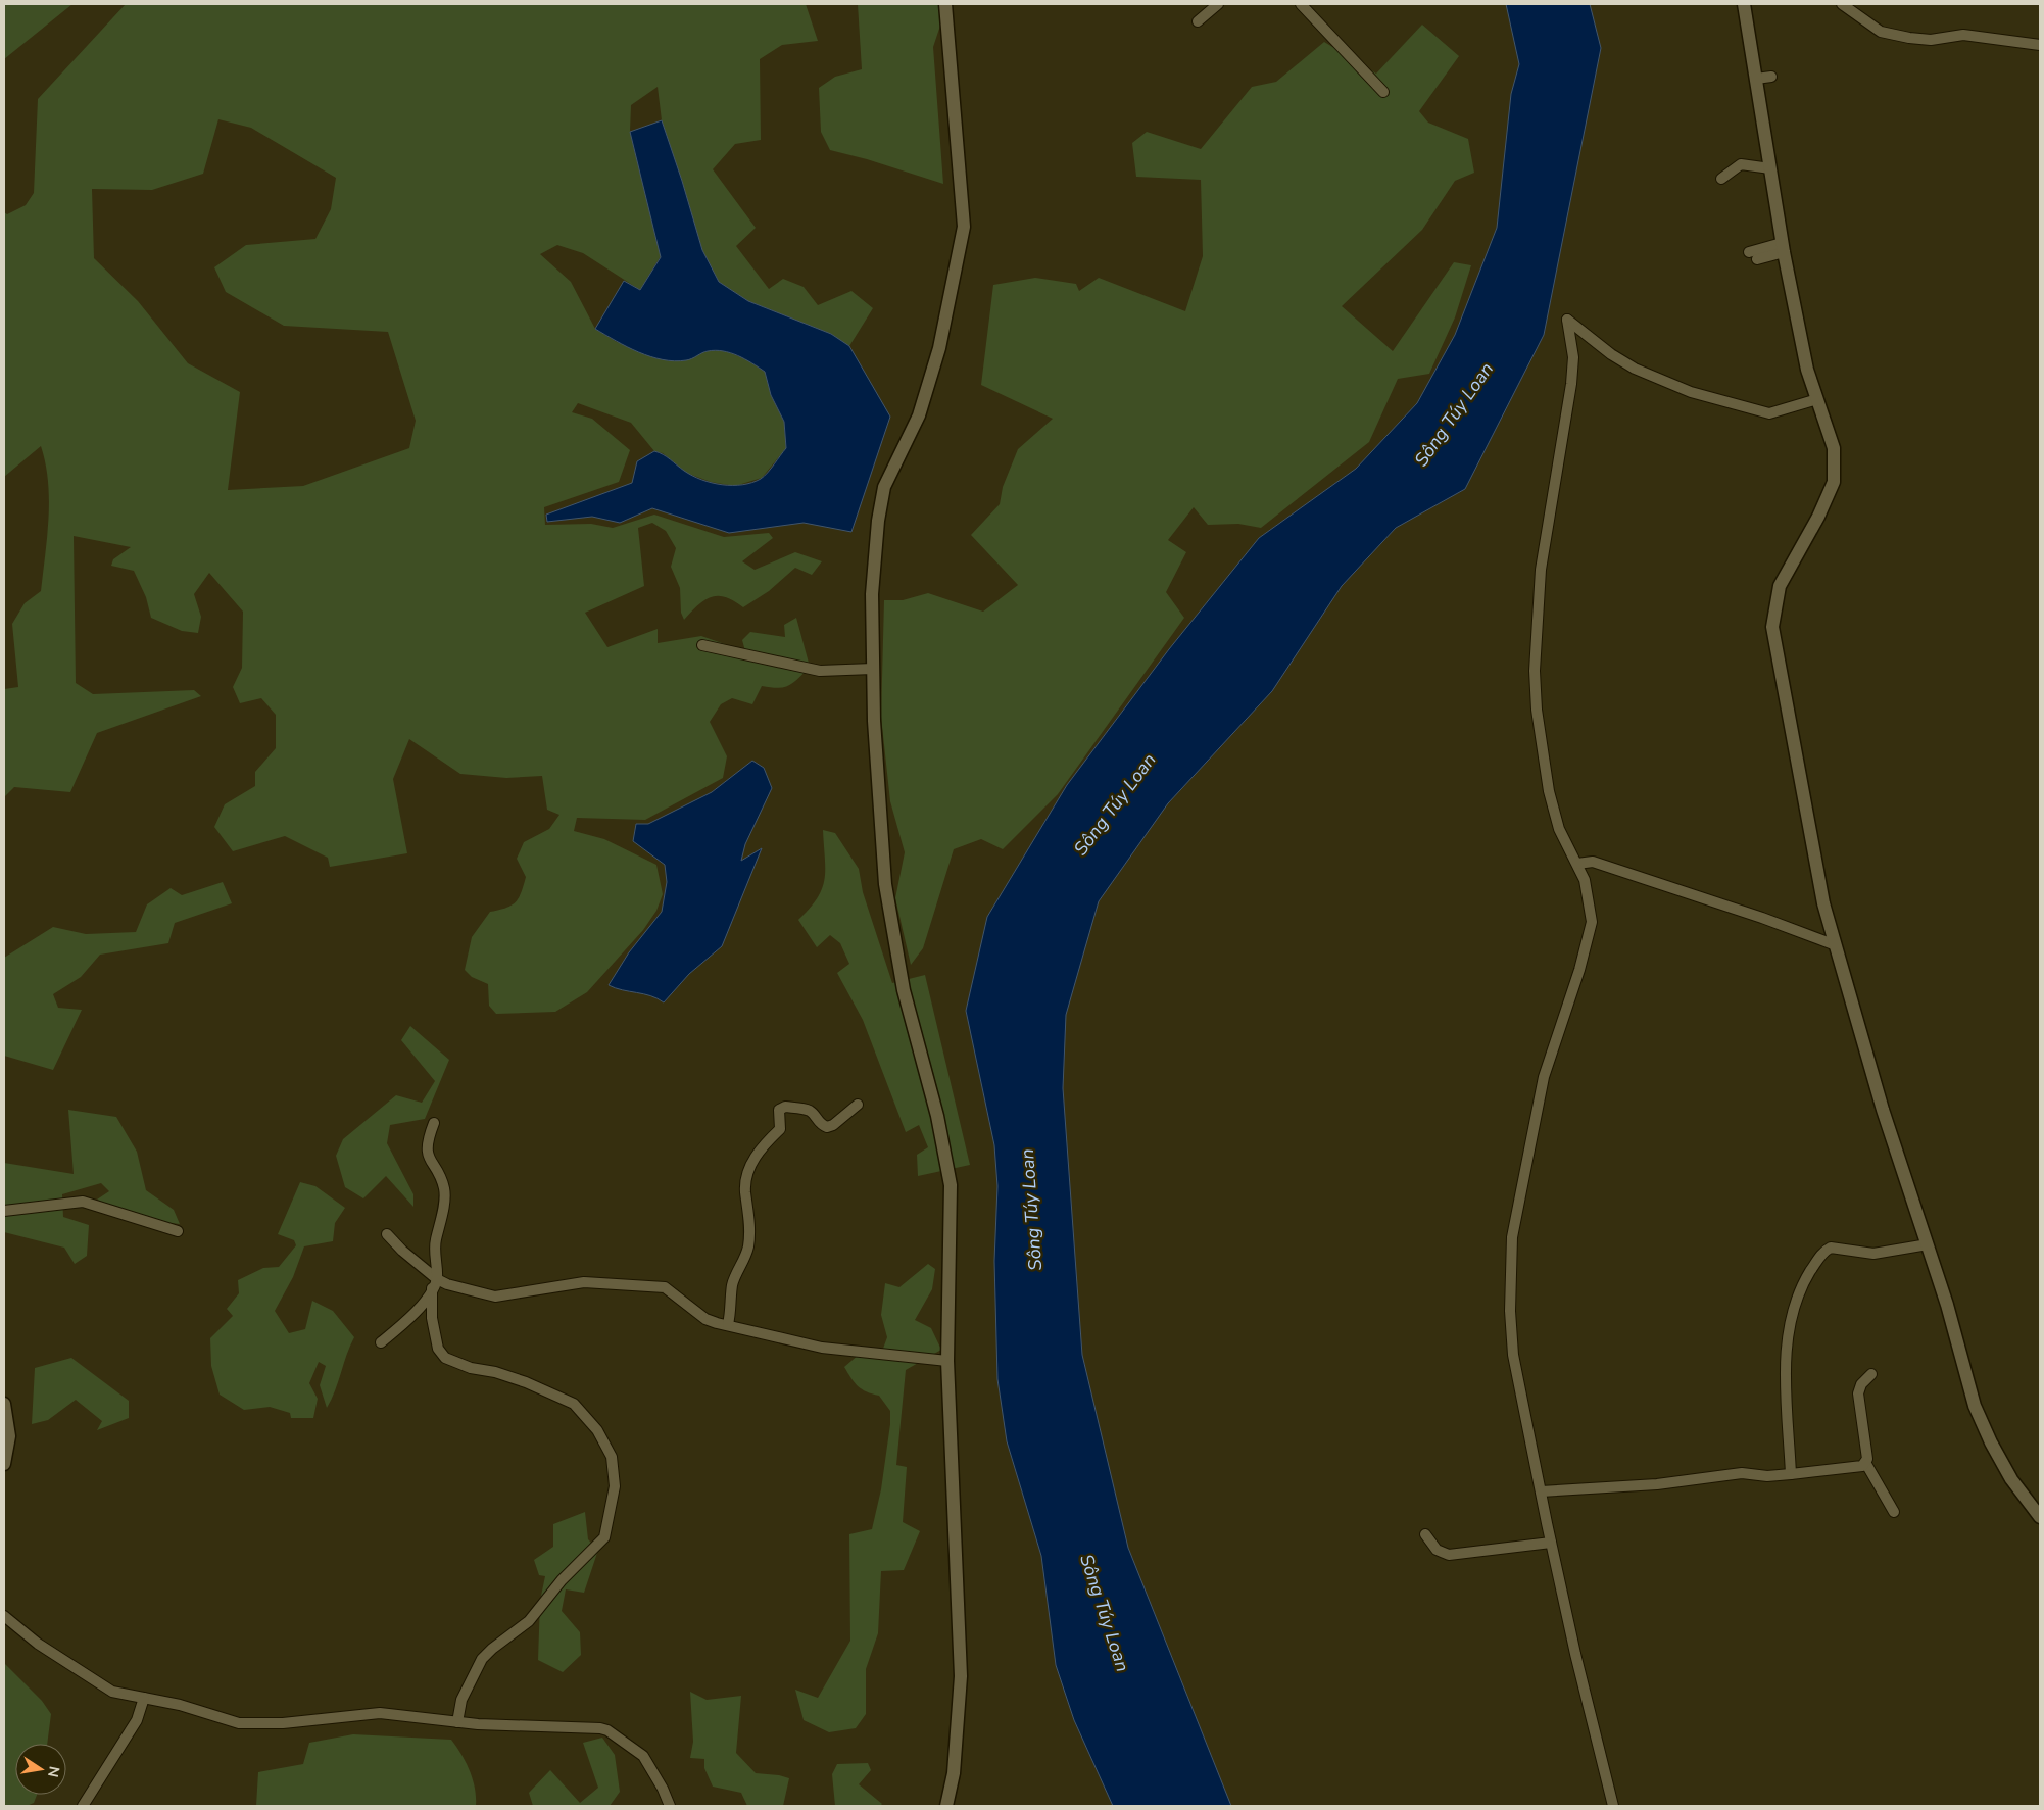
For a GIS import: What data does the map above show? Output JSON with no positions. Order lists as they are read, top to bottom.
{
  "water": ["Sông Túy Loan"],
  "north": "right"
}
